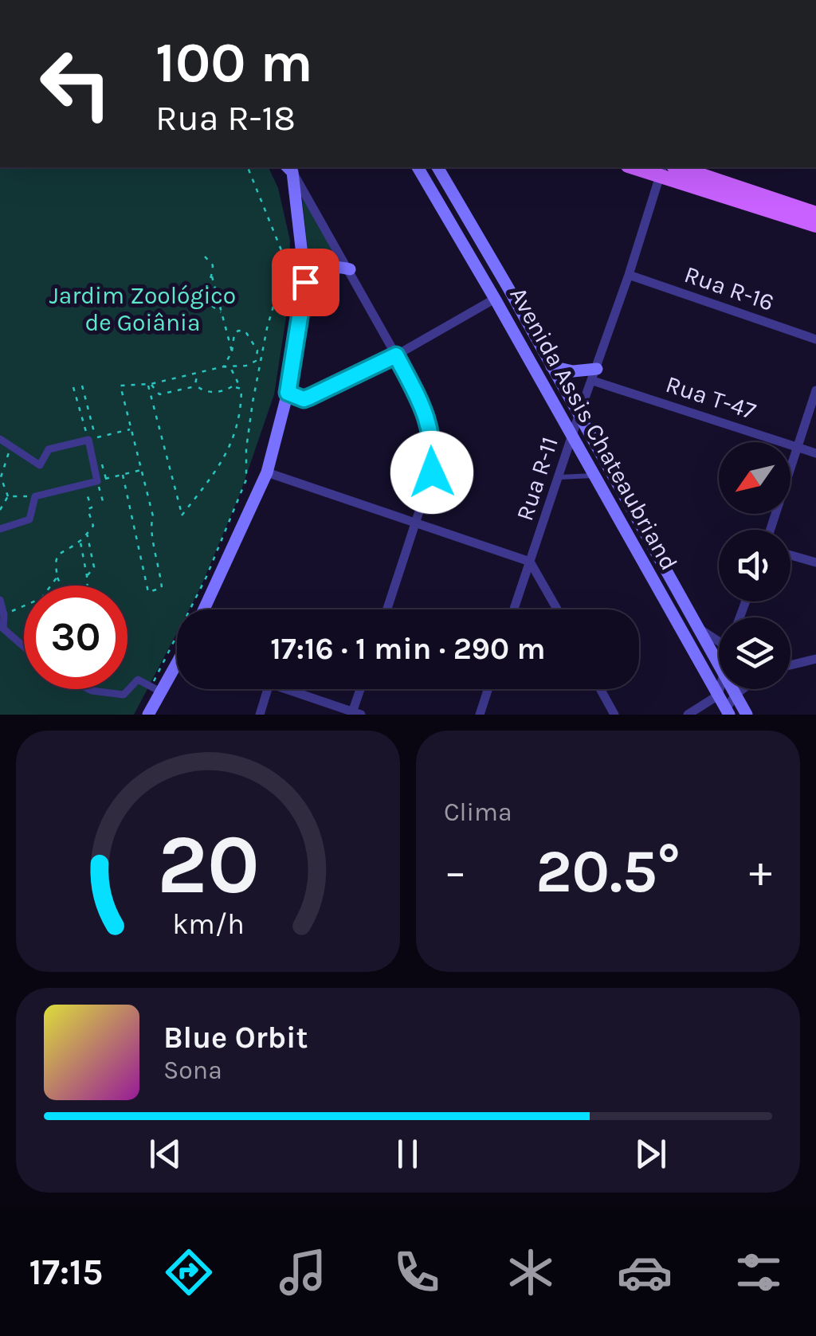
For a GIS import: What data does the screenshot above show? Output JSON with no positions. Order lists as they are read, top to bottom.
{
  "streets": {
    "main road": ["Avenida Assis Chateaubriand"],
    "street": ["Rua R-16", "Rua T-47", "Rua R-11"]
  },
  "crossings": [
    ["Rua R-16", "Rua R-11"],
    ["Rua T-47", "Rua R-11"],
    ["Avenida Assis Chateaubriand", "Rua R-11"]
  ],
  "parks": ["Jardim Zoológico de Goiânia"],
  "north": "bottom left",
  "page": {
    "turn": ["100 m", "Rua R-18"],
    "limit": "30",
    "trip": "17:16 · 1 min · 290 m",
    "tile": "Clima",
    "heat": ["−", "20.5°", "+"],
    "song": ["Blue Orbit", "Sona"],
    "tabs": "17:15",
    "gauge": ["20", "km/h"]
  }
}
